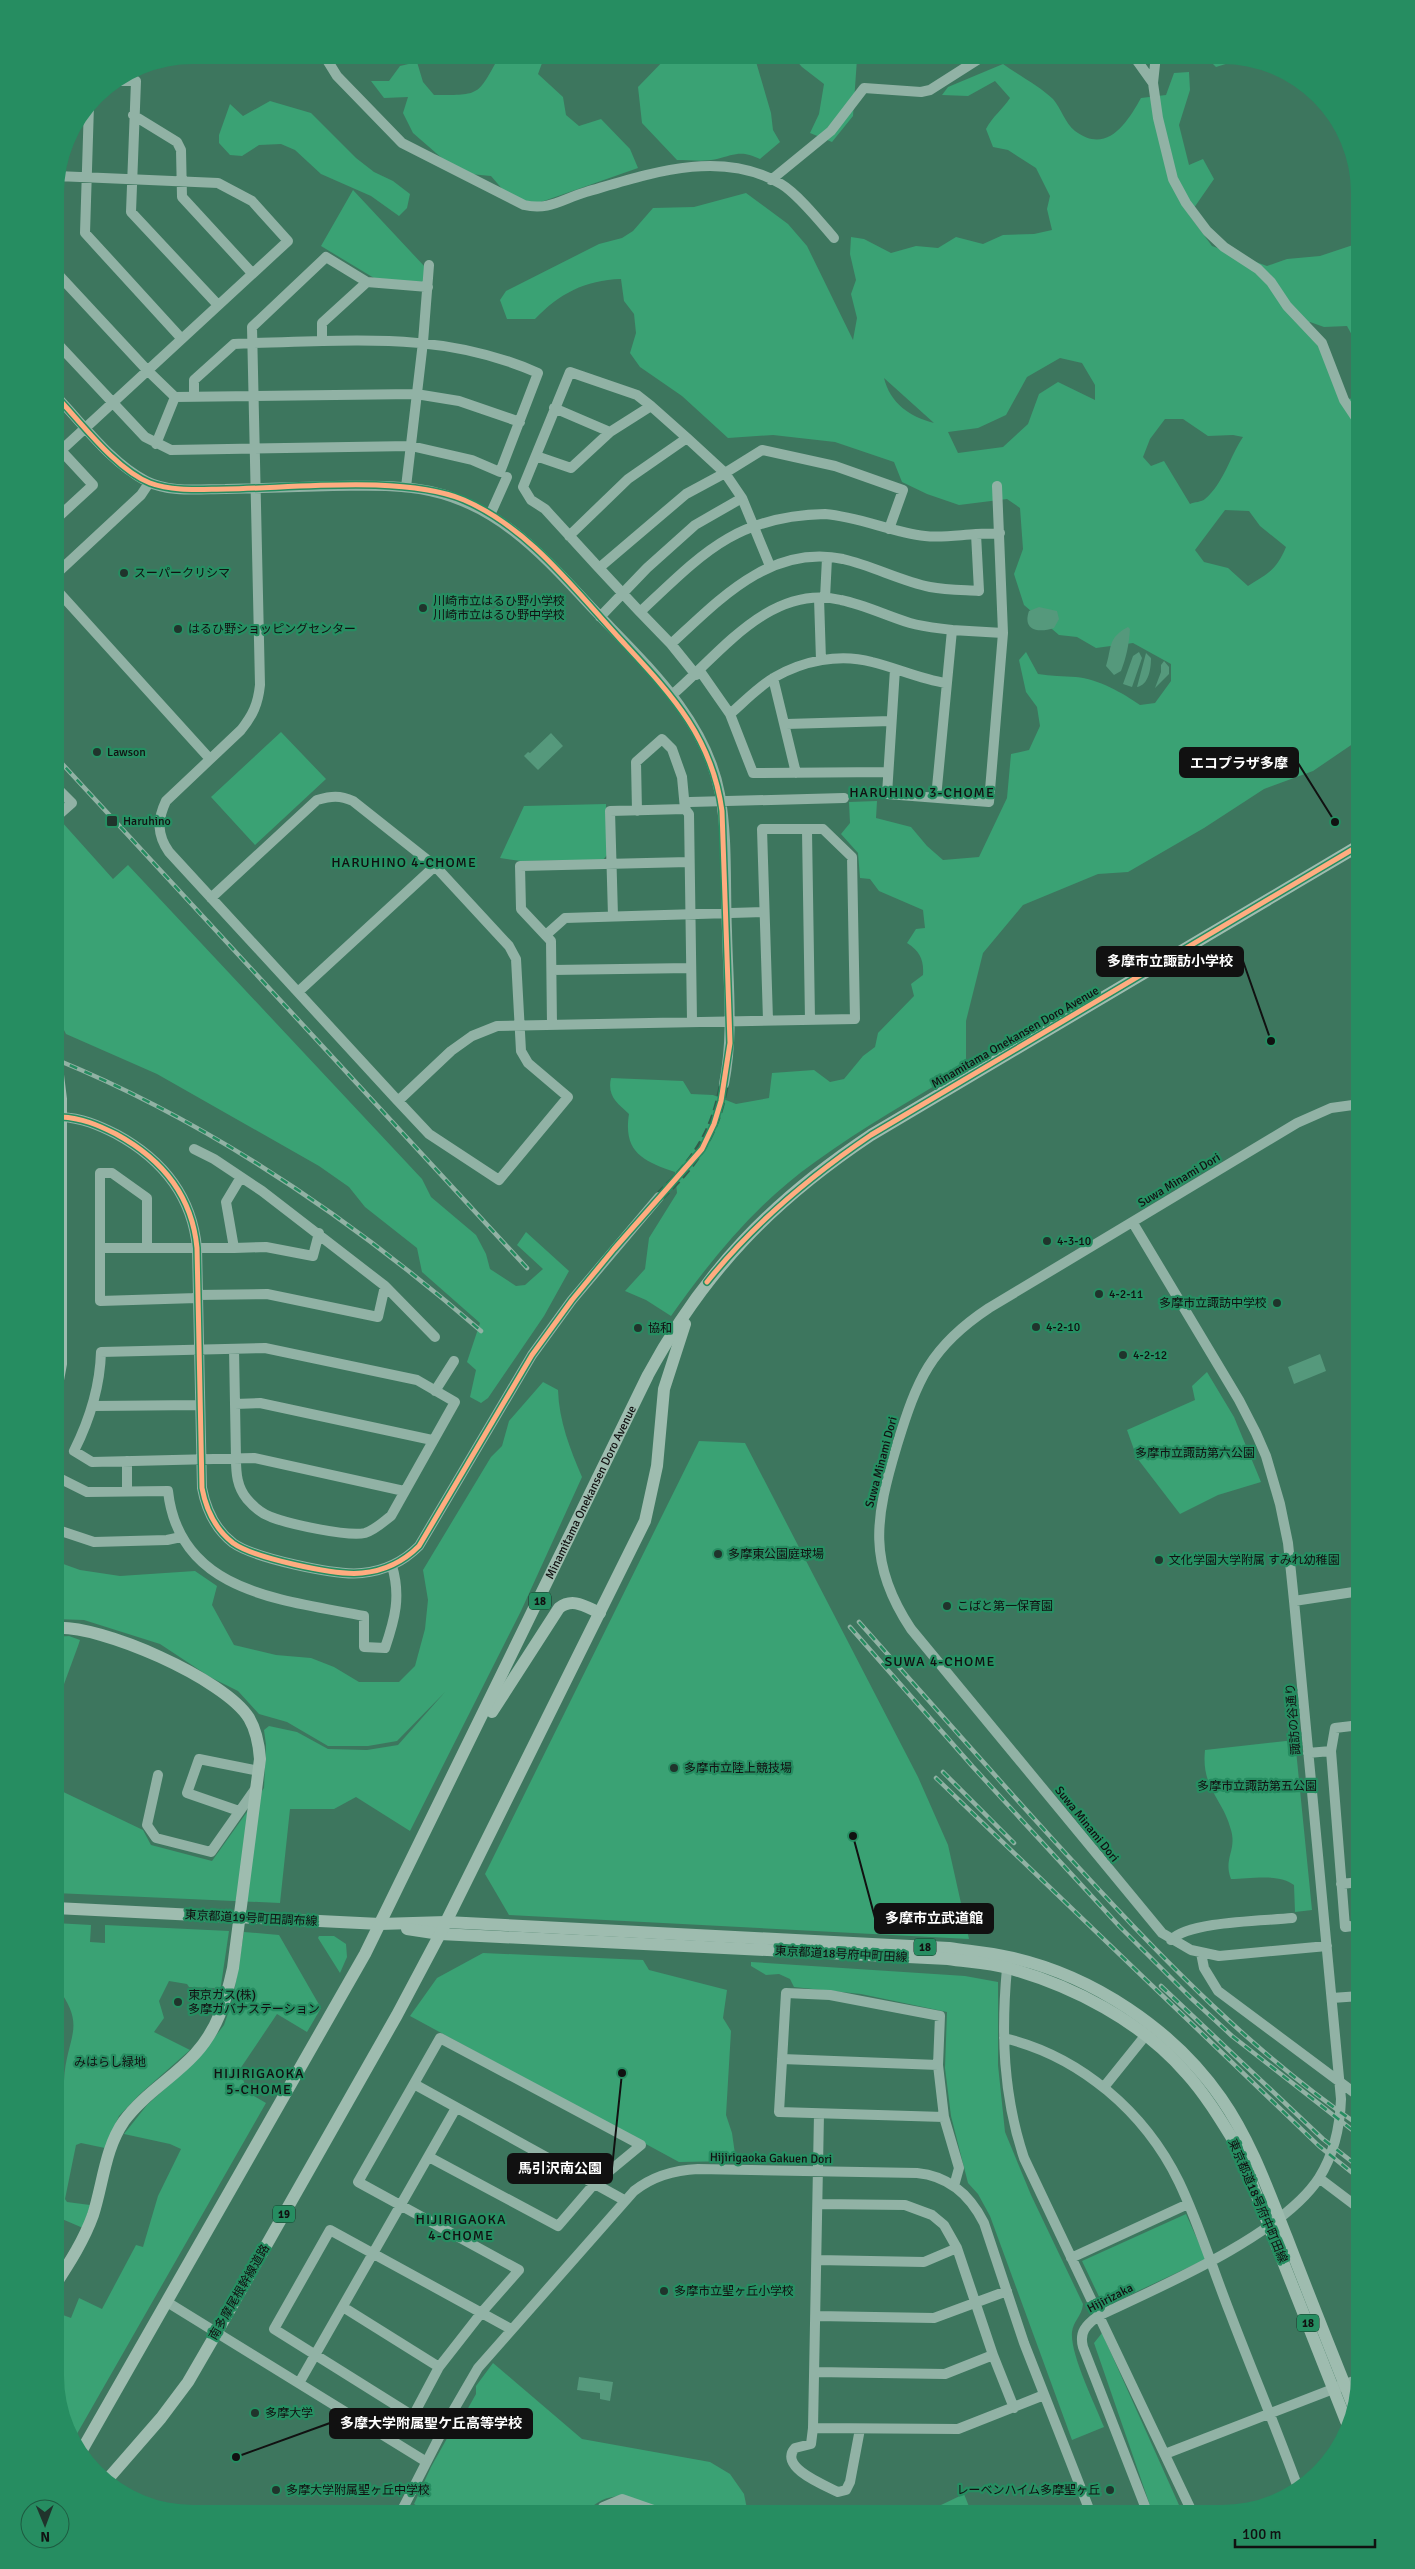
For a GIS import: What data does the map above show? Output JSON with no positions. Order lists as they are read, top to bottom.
{
  "streets": {
    "main road": [
      "Minamitama Onekansen Doro Avenue",
      "18",
      "東京都道19号町田調布線",
      "東京都道18号府中町田線",
      "19",
      "南多摩尾根幹線道路"
    ],
    "street": [
      "Suwa Minami Dori",
      "諏訪の谷通り",
      "Hijirigaoka Gakuen Dori",
      "Hijirizaka"
    ]
  },
  "crossings": [
    ["Minamitama Onekansen Doro Avenue", "東京都道19号町田調布線"],
    ["Minamitama Onekansen Doro Avenue", "東京都道18号府中町田線"],
    ["Minamitama Onekansen Doro Avenue", "19"],
    ["Suwa Minami Dori", "諏訪の谷通り"],
    ["諏訪の谷通り", "東京都道18号府中町田線"],
    ["諏訪の谷通り", "Hijirizaka"],
    ["東京都道19号町田調布線", "東京都道18号府中町田線"],
    ["東京都道19号町田調布線", "19"],
    ["東京都道18号府中町田線", "19"],
    ["東京都道18号府中町田線", "南多摩尾根幹線道路"],
    ["東京都道18号府中町田線", "Hijirizaka"],
    ["19", "南多摩尾根幹線道路"]
  ],
  "districts": [
    "HARUHINO 3-CHOME",
    "HARUHINO 4-CHOME",
    "SUWA 4-CHOME",
    "HIJIRIGAOKA 5-CHOME",
    "HIJIRIGAOKA 4-CHOME"
  ],
  "parks": ["多摩市立諏訪第六公園", "多摩市立諏訪第五公園", "みはらし緑地"],
  "places": {
    "other": [
      "スーパークリシマ",
      "川崎市立はるひ野小学校 川崎市立はるひ野中学校",
      "はるひ野ショッピングセンター",
      "Lawson",
      "エコプラザ多摩",
      "多摩市立諏訪小学校",
      "4-3-10",
      "4-2-11",
      "多摩市立諏訪中学校",
      "4-2-10",
      "協和",
      "4-2-12",
      "多摩東公園庭球場",
      "文化学園大学附属 すみれ幼稚園",
      "こばと第一保育園",
      "多摩市立陸上競技場",
      "多摩市立武道館",
      "東京ガス(株) 多摩ガバナステーション",
      "馬引沢南公園",
      "多摩市立聖ヶ丘小学校",
      "多摩大学",
      "多摩大学附属聖ケ丘高等学校",
      "多摩大学附属聖ヶ丘中学校",
      "レーベンハイム多摩聖ヶ丘"
    ],
    "transit": ["Haruhino"]
  },
  "scale_bar": "100 m",
  "north": "bottom"
}
